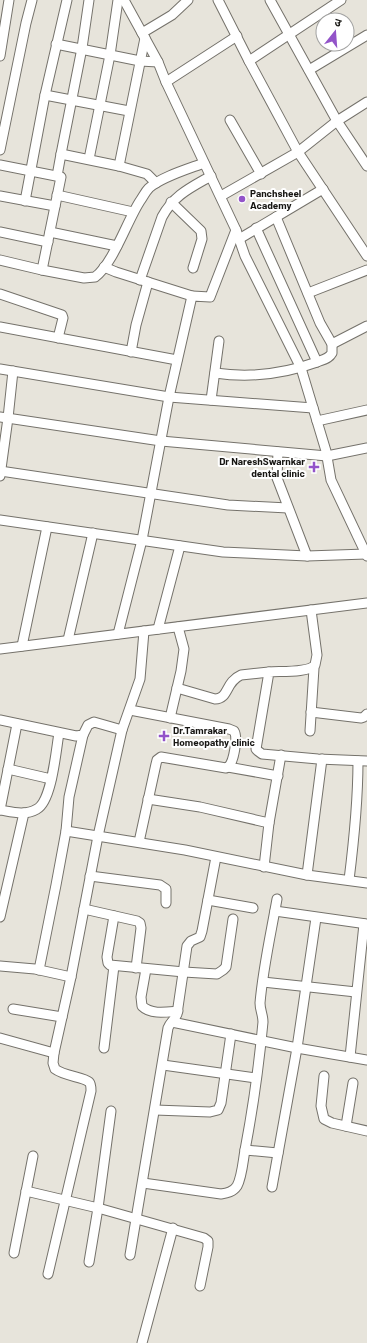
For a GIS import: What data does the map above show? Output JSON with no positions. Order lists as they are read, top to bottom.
{
  "places": {
    "other": ["Panchsheel Academy"],
    "health": ["Dr NareshSwarnkar dental clinic", "Dr.Tamrakar Homeopathy clinic"]
  },
  "north": "top"
}
